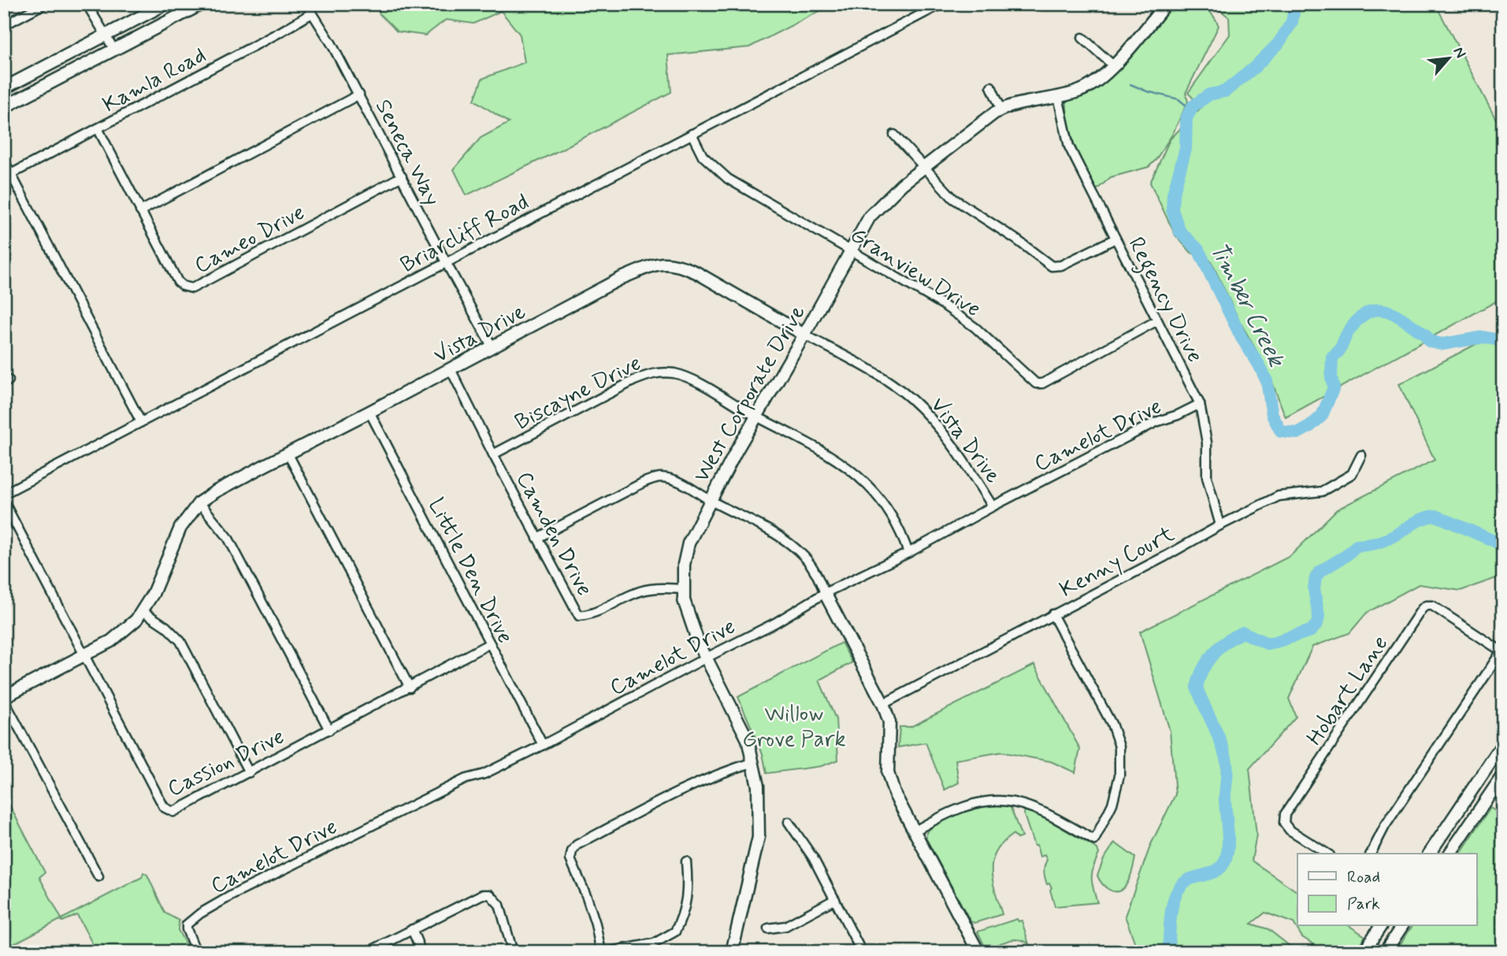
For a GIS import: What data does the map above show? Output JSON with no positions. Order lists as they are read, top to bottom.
{
  "streets": {
    "street": [
      "Kamla Road",
      "Seneca Way",
      "Briarcliff Road",
      "Cameo Drive",
      "Granview Drive",
      "Regency Drive",
      "Vista Drive",
      "Biscayne Drive",
      "West Corporate Drive",
      "Camelot Drive",
      "Camden Drive",
      "Kenny Court",
      "Little Den Drive",
      "Hobart Lane",
      "Cassion Drive"
    ]
  },
  "crossings": [
    ["Kamla Road", "Seneca Way"],
    ["Kamla Road", "Cameo Drive"],
    ["Seneca Way", "Briarcliff Road"],
    ["Seneca Way", "Cameo Drive"],
    ["Seneca Way", "Vista Drive"],
    ["Briarcliff Road", "Granview Drive"],
    ["Granview Drive", "Regency Drive"],
    ["Granview Drive", "West Corporate Drive"],
    ["Regency Drive", "West Corporate Drive"],
    ["Regency Drive", "Camelot Drive"],
    ["Regency Drive", "Kenny Court"],
    ["Vista Drive", "West Corporate Drive"],
    ["Vista Drive", "Camelot Drive"],
    ["Vista Drive", "Camden Drive"],
    ["Vista Drive", "Little Den Drive"],
    ["Vista Drive", "Cassion Drive"],
    ["Biscayne Drive", "West Corporate Drive"],
    ["Biscayne Drive", "Camelot Drive"],
    ["Biscayne Drive", "Camden Drive"],
    ["West Corporate Drive", "Camelot Drive"],
    ["West Corporate Drive", "Camden Drive"],
    ["Camelot Drive", "Little Den Drive"],
    ["Little Den Drive", "Cassion Drive"]
  ],
  "water": ["Timber Creek"],
  "parks": ["Willow Grove Park"],
  "legend": ["Road", "Park"],
  "north": "top right"
}
